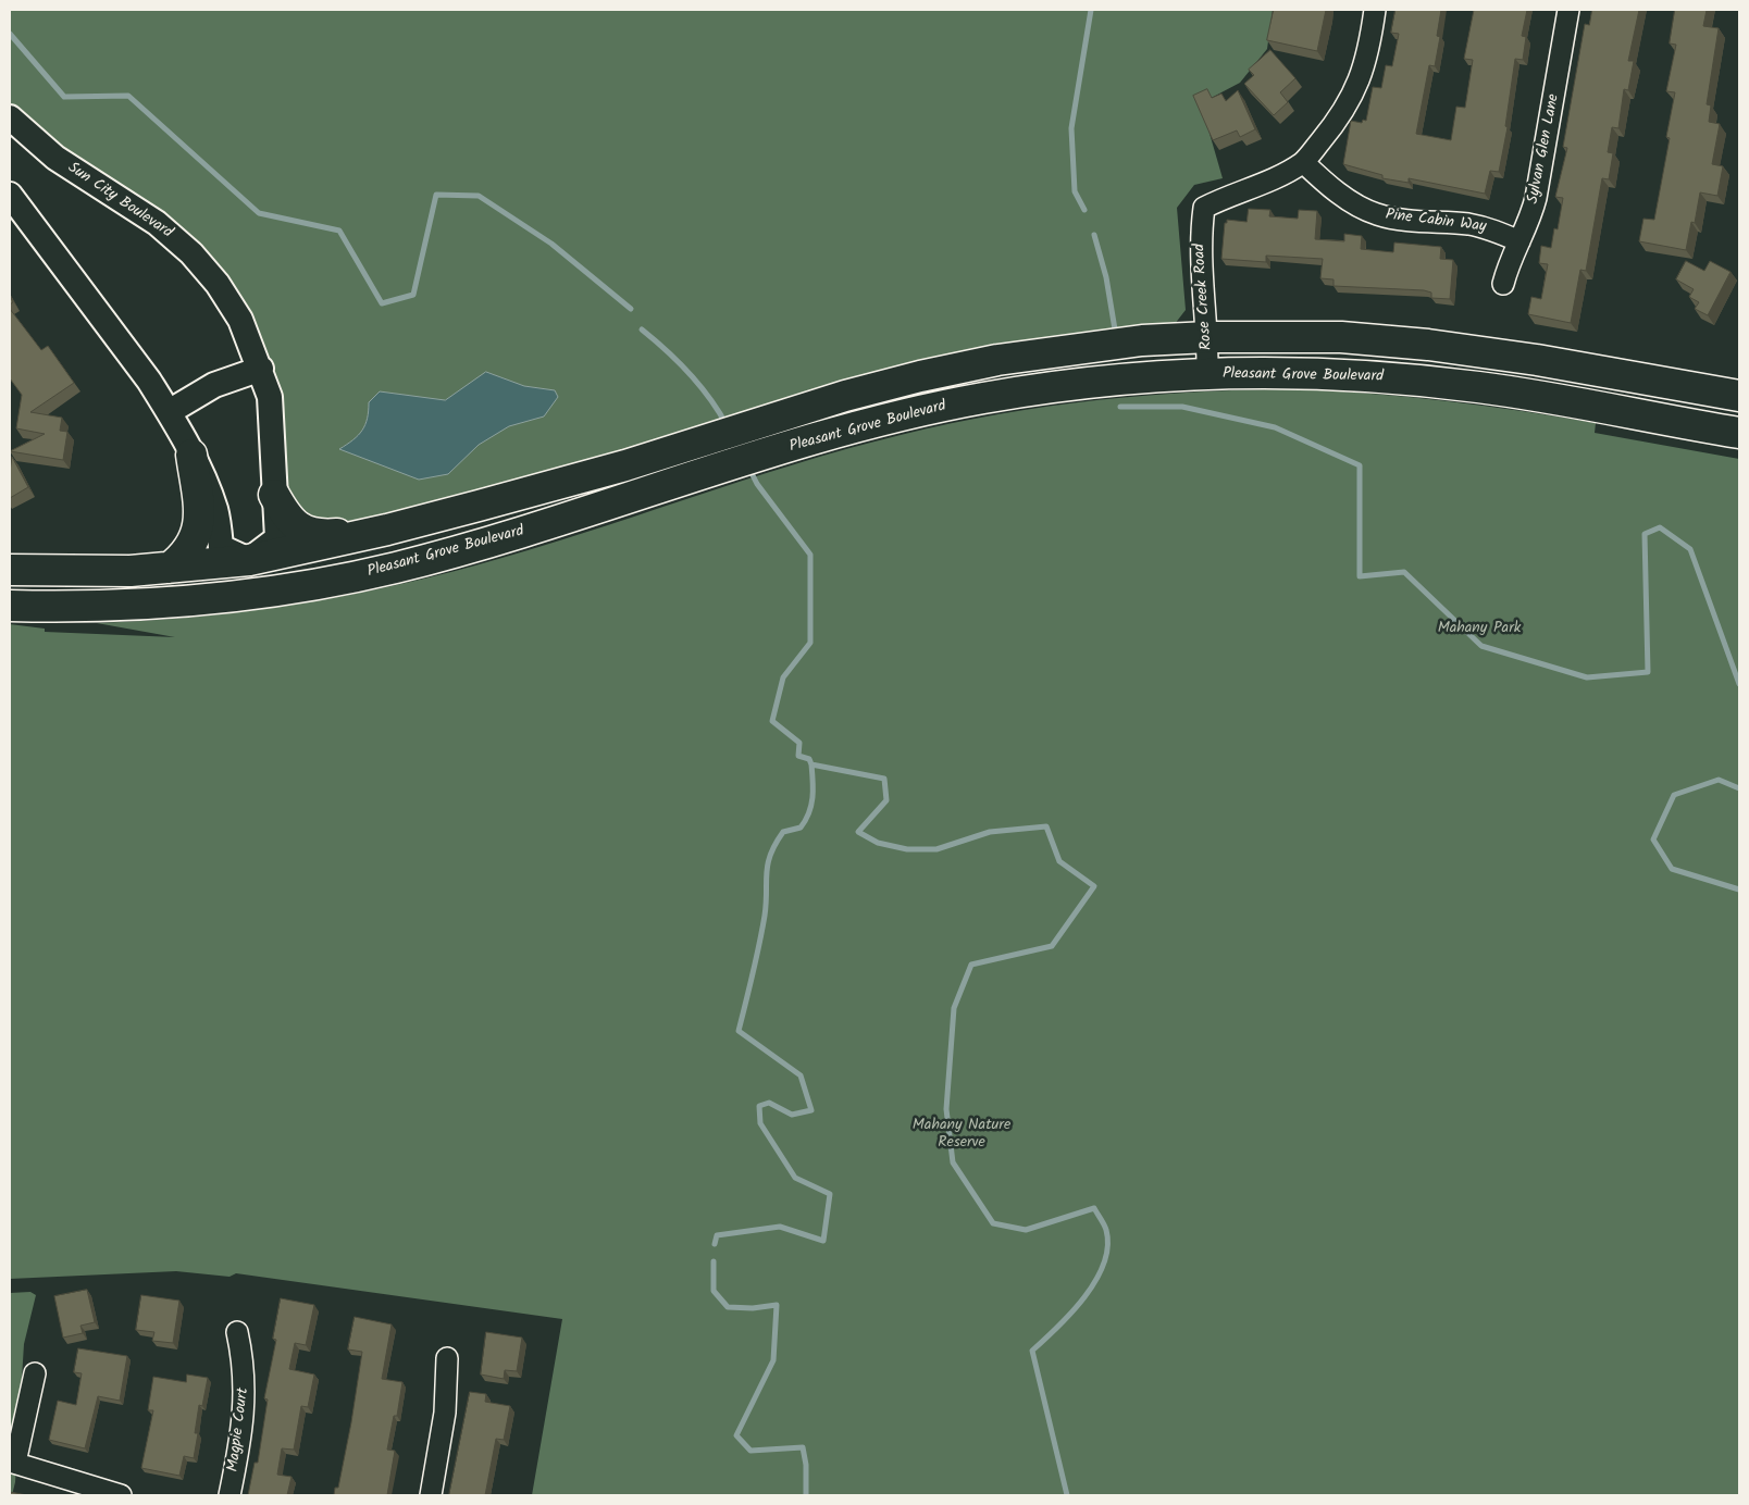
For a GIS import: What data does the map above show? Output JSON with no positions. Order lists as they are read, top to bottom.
{
  "streets": {
    "main road": ["Pleasant Grove Boulevard"],
    "street": [
      "Sylvan Glen Lane",
      "Sun City Boulevard",
      "Pine Cabin Way",
      "Rose Creek Road",
      "Magpie Court"
    ]
  },
  "crossings": [
    ["Sylvan Glen Lane", "Pine Cabin Way"],
    ["Pine Cabin Way", "Rose Creek Road"],
    ["Rose Creek Road", "Pleasant Grove Boulevard"]
  ],
  "parks": ["Mahany Park", "Mahany Nature Reserve"]
}
